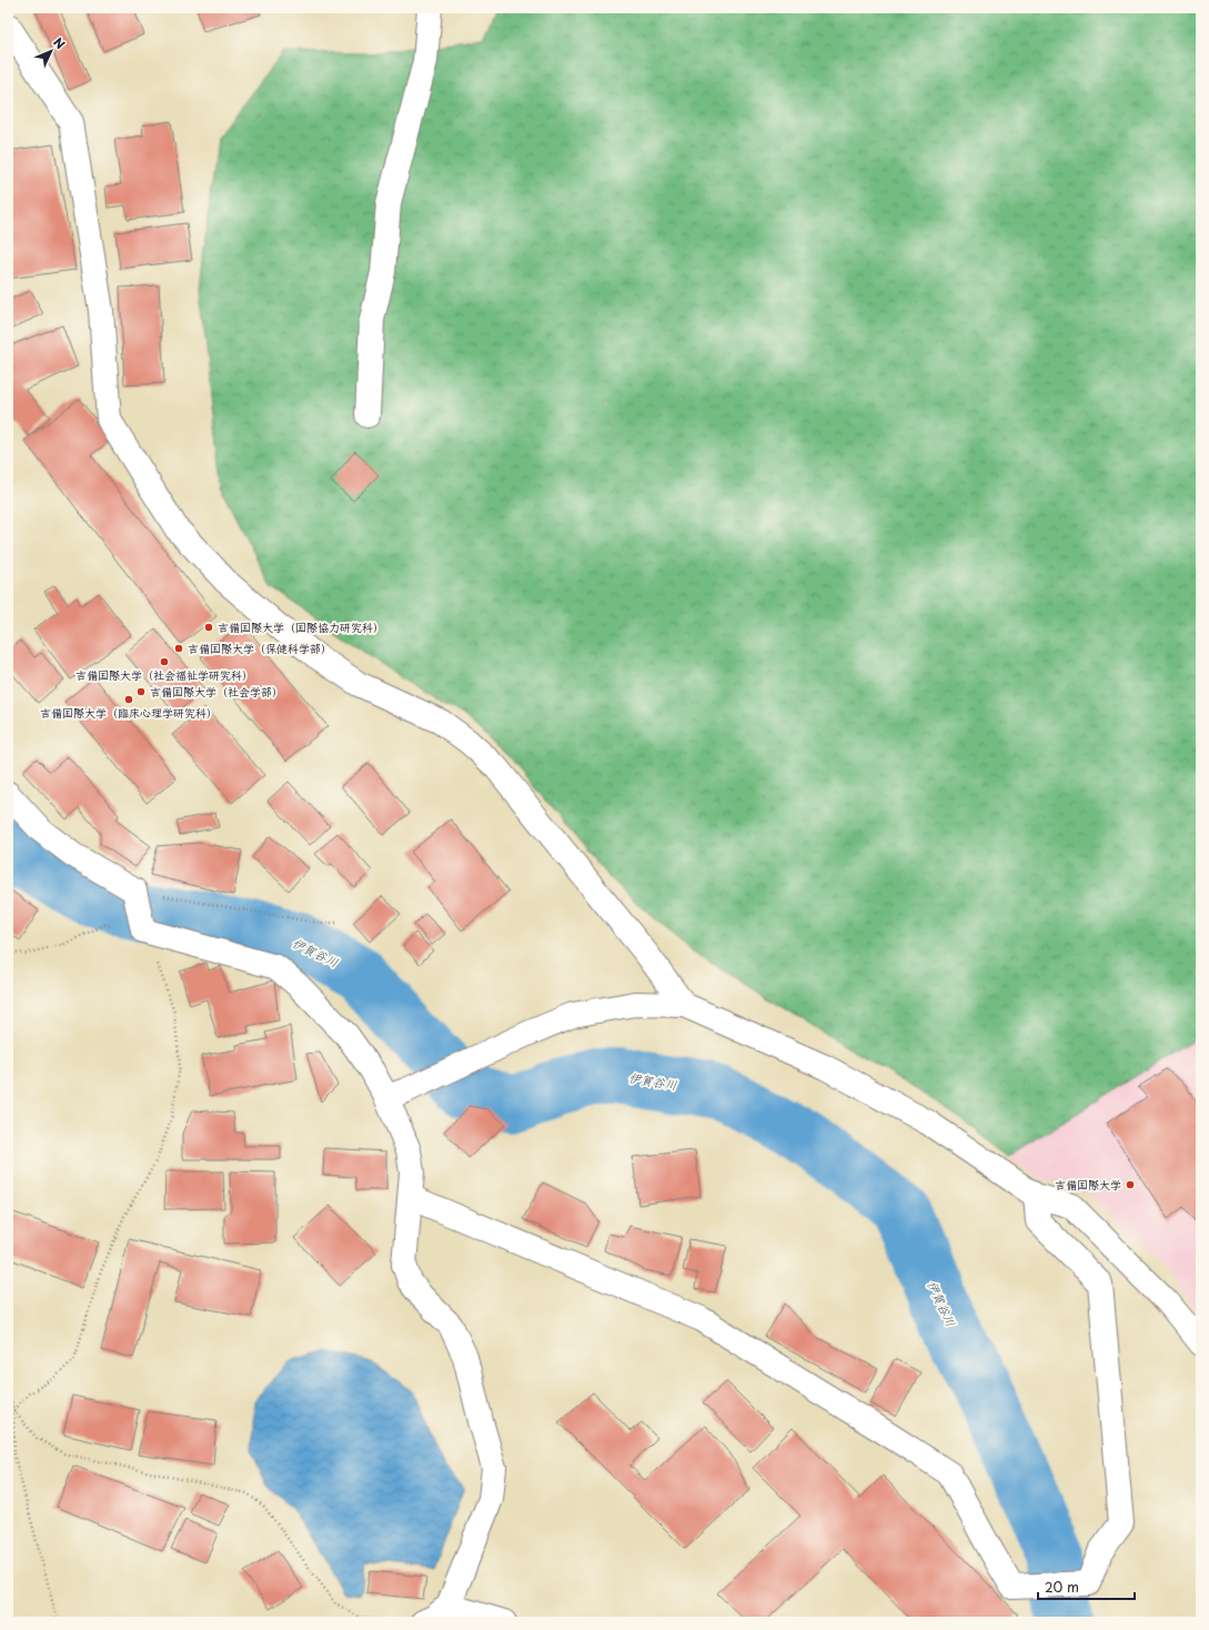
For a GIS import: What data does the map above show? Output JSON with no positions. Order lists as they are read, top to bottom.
{
  "water": ["伊賀谷川"],
  "places": [
    "吉備国際大学（国際協力研究科）",
    "吉備国際大学（保健科学部）",
    "吉備国際大学（社会福祉学研究科）",
    "吉備国際大学（社会学部）",
    "吉備国際大学（臨床心理学研究科）",
    "吉備国際大学"
  ],
  "scale_bar": "20 m",
  "north": "top right"
}
